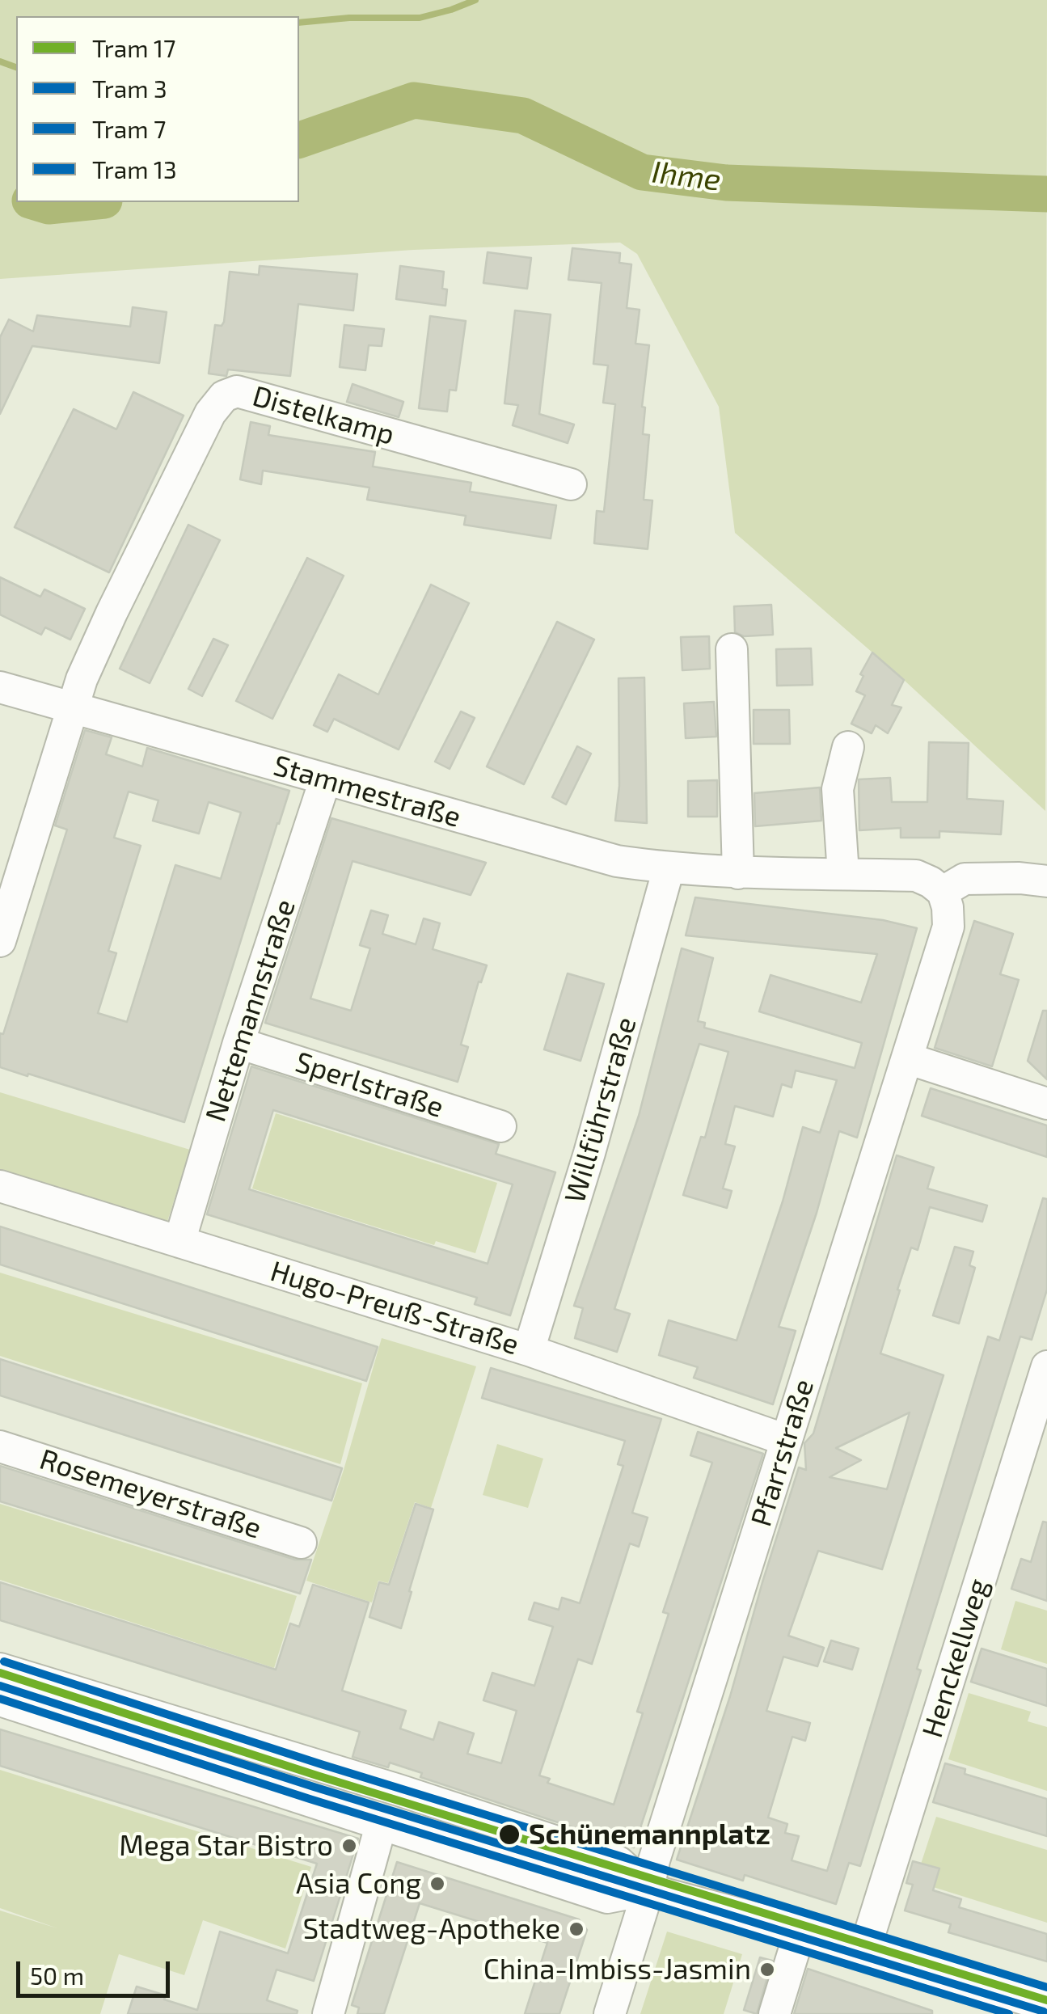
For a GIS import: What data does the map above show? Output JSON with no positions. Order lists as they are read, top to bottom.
{
  "streets": {
    "street": [
      "Distelkamp",
      "Stammestraße",
      "Nettemannstraße",
      "Sperlstraße",
      "Willführstraße",
      "Hugo-Preuß-Straße",
      "Pfarrstraße",
      "Rosemeyerstraße",
      "Henckellweg"
    ]
  },
  "crossings": [
    ["Distelkamp", "Stammestraße"],
    ["Stammestraße", "Nettemannstraße"],
    ["Stammestraße", "Willführstraße"],
    ["Stammestraße", "Pfarrstraße"],
    ["Nettemannstraße", "Sperlstraße"],
    ["Nettemannstraße", "Hugo-Preuß-Straße"],
    ["Willführstraße", "Hugo-Preuß-Straße"],
    ["Hugo-Preuß-Straße", "Pfarrstraße"]
  ],
  "water": ["Ihme"],
  "places": [
    "Schünemannplatz",
    "Mega Star Bistro",
    "Asia Cong",
    "Stadtweg-Apotheke",
    "China-Imbiss-Jasmin"
  ],
  "lines": [
    "tram line 7",
    "tram line 17",
    "tram line 3",
    "tram line 13"
  ],
  "legend": [
    "Tram 17",
    "Tram 3",
    "Tram 7",
    "Tram 13"
  ],
  "scale_bar": "50 m"
}
